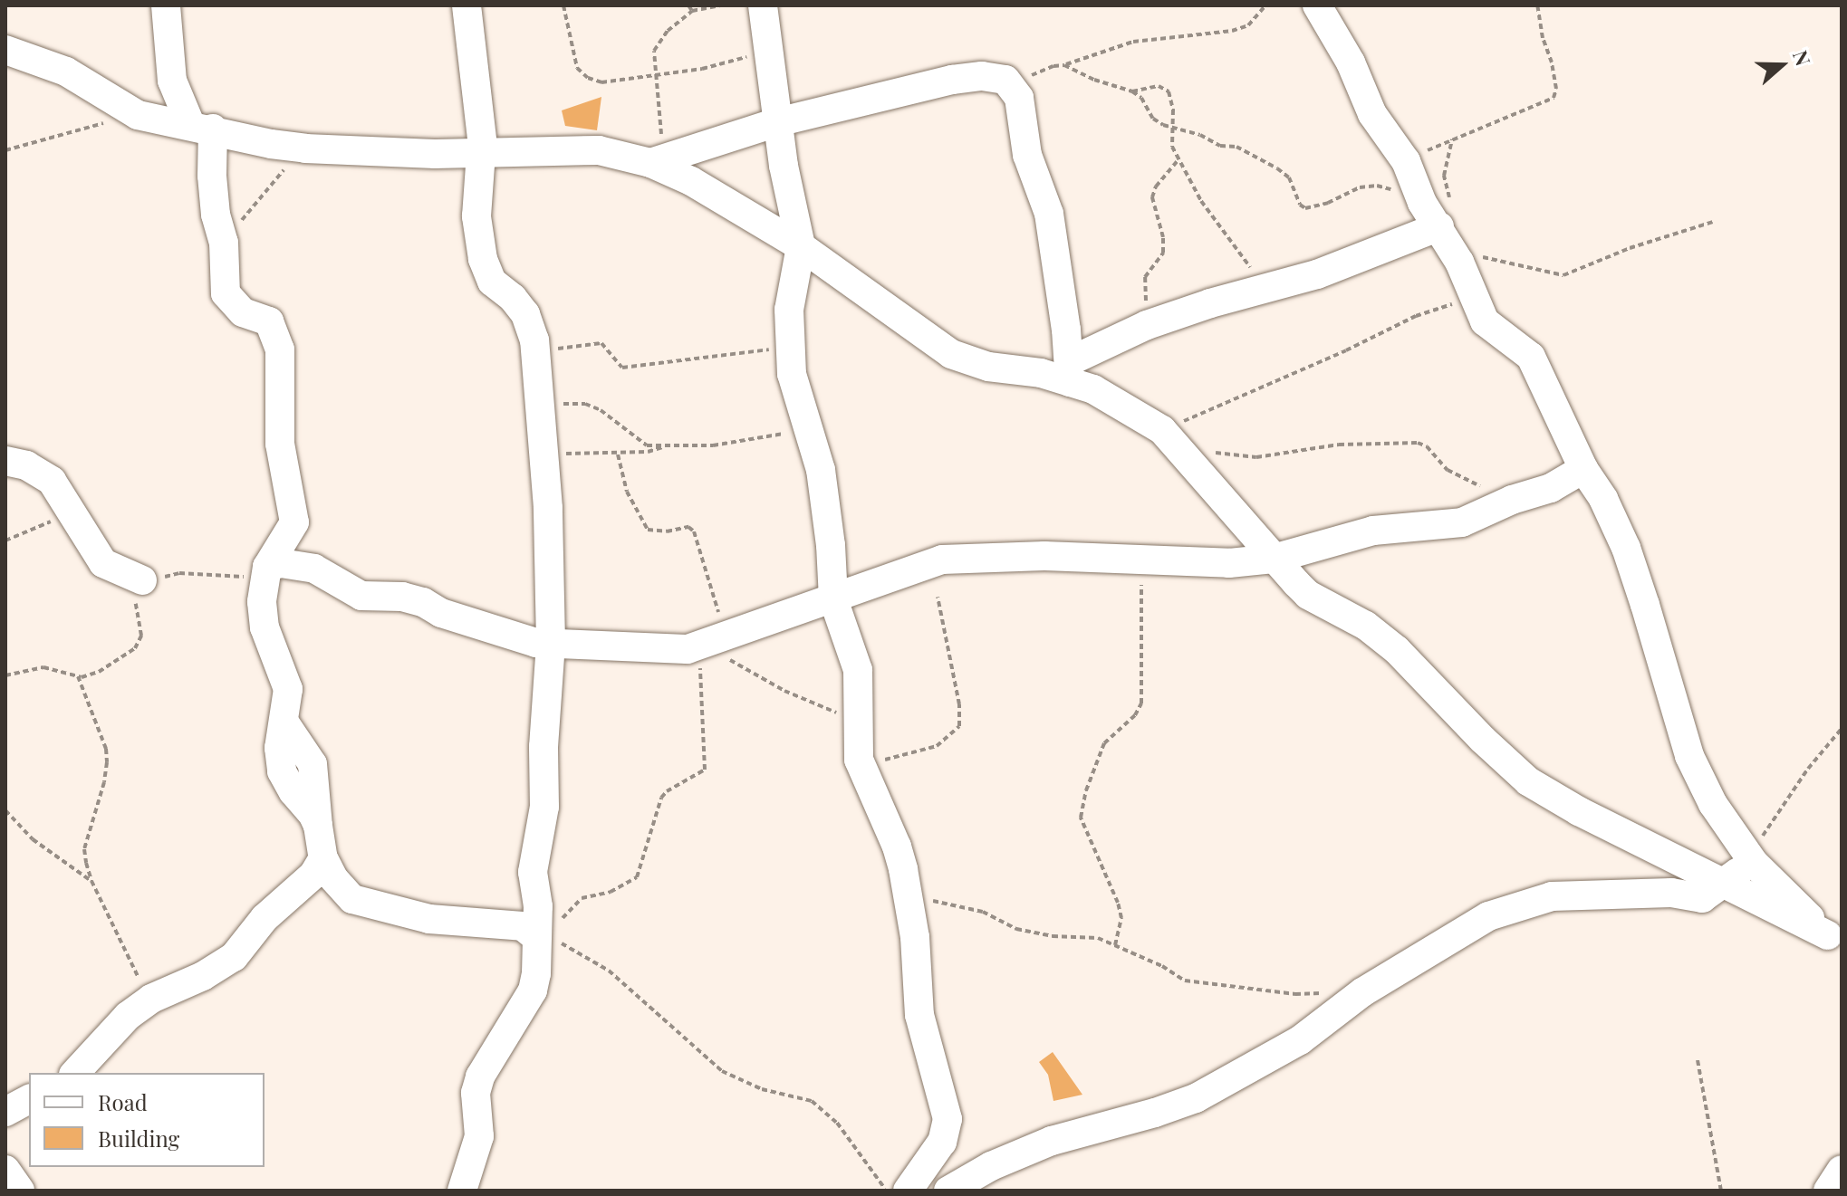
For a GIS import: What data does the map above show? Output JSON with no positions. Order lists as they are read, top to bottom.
{
  "legend": ["Road", "Building"],
  "north": "right"
}
